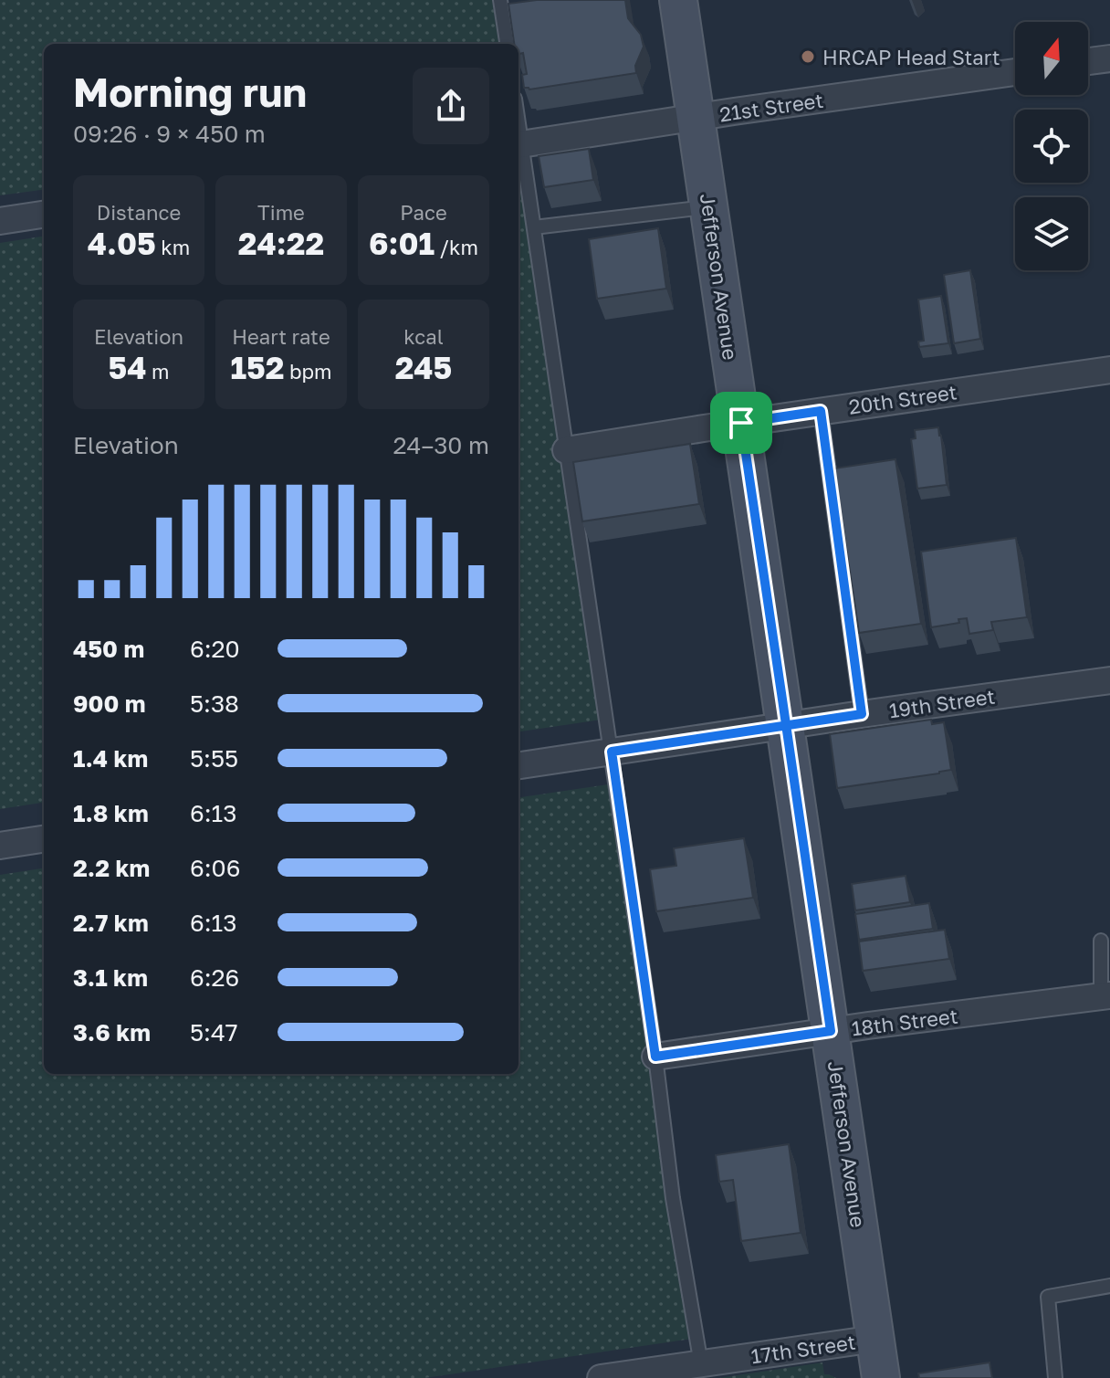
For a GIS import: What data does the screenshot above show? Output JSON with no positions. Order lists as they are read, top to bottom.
{
  "streets": {
    "main road": ["Jefferson Avenue"],
    "street": [
      "21st Street",
      "20th Street",
      "19th Street",
      "18th Street",
      "17th Street"
    ]
  },
  "crossings": [
    ["21st Street", "Jefferson Avenue"],
    ["Jefferson Avenue", "20th Street"],
    ["Jefferson Avenue", "19th Street"],
    ["Jefferson Avenue", "18th Street"],
    ["Jefferson Avenue", "17th Street"]
  ],
  "places": ["HRCAP Head Start"],
  "north": "top",
  "page": {
    "heading": ["Morning run", "09:26 · 9 × 450 m"],
    "stats": [
      ["Distance", "4.05 km"],
      ["Time", "24:22"],
      ["Pace", "6:01 /km"],
      ["Elevation", "54 m"],
      ["Heart rate", "152 bpm"],
      ["kcal", "245"]
    ],
    "chart": ["Elevation", "24–30 m"],
    "list": [
      {
        "name": "450 m",
        "note": "6:20"
      },
      {
        "name": "900 m",
        "note": "5:38"
      },
      {
        "name": "1.4 km",
        "note": "5:55"
      },
      {
        "name": "1.8 km",
        "note": "6:13"
      },
      {
        "name": "2.2 km",
        "note": "6:06"
      },
      {
        "name": "2.7 km",
        "note": "6:13"
      },
      {
        "name": "3.1 km",
        "note": "6:26"
      },
      {
        "name": "3.6 km",
        "note": "5:47"
      }
    ]
  }
}
